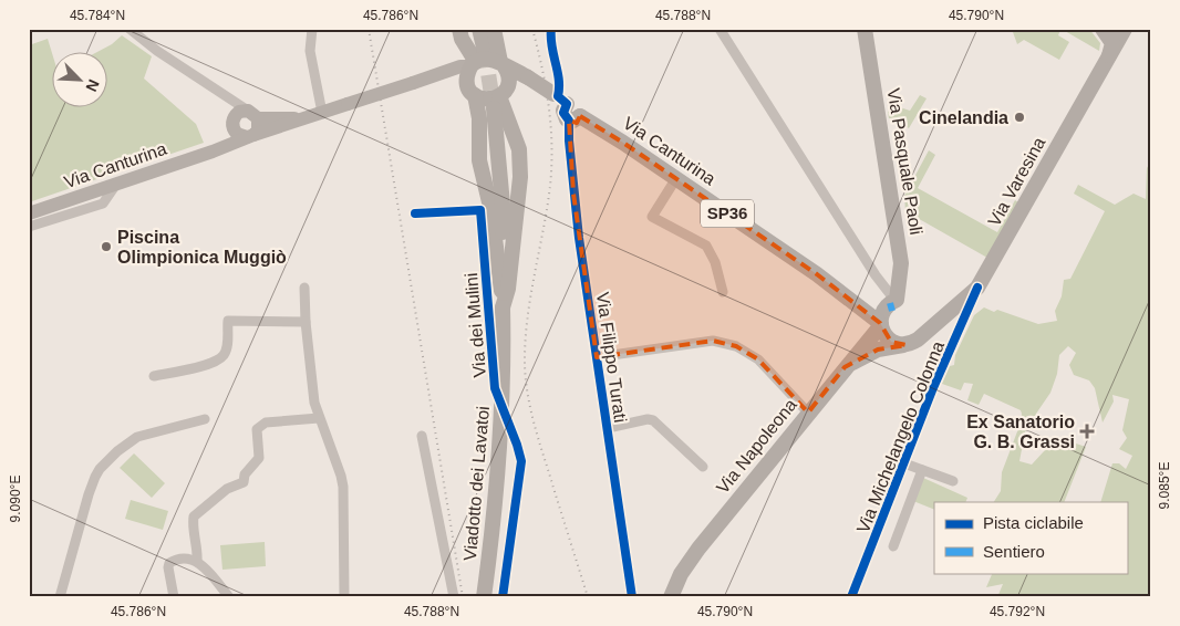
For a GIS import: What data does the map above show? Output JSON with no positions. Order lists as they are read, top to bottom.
{
  "streets": {
    "main road": [
      "Via Canturina",
      "Via Pasquale Paoli",
      "Via Varesina",
      "SP36",
      "Via Napoleona",
      "Viadotto dei Lavatoi"
    ],
    "street": ["Via dei Mulini", "Via Filippo Turati", "Via Michelangelo Colonna"]
  },
  "crossings": [
    ["Via Canturina", "Via Varesina"],
    ["Via Canturina", "Via Filippo Turati"],
    ["Via Canturina", "Via Napoleona"],
    ["Via Pasquale Paoli", "Via Napoleona"],
    ["Via Varesina", "Via Michelangelo Colonna"],
    ["Via Varesina", "Via Napoleona"]
  ],
  "places": {
    "other": ["Cinelandia", "Piscina Olimpionica Muggiò"],
    "health": ["Ex Sanatorio G. B. Grassi"]
  },
  "legend": ["Pista ciclabile", "Sentiero"],
  "north": "bottom right",
  "coordinates": [
    "45.784°N",
    "45.786°N",
    "45.788°N",
    "45.790°N",
    "9.085°E",
    "9.090°E",
    "45.792°N"
  ]
}
